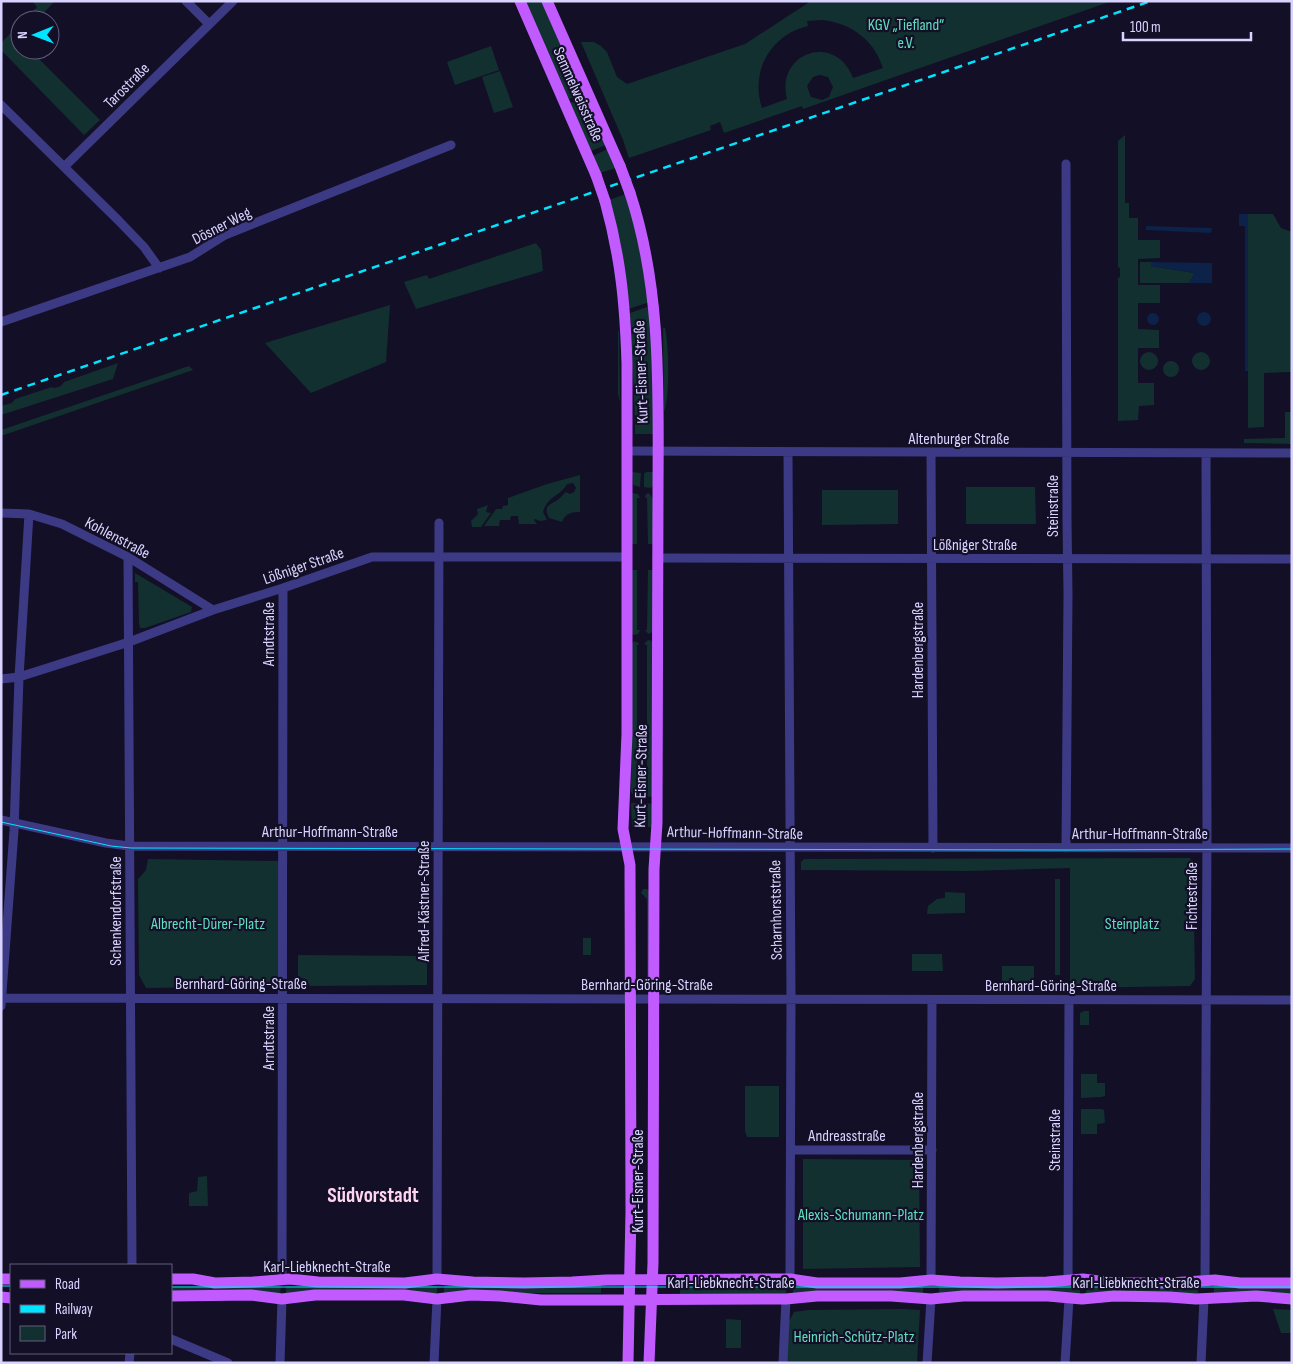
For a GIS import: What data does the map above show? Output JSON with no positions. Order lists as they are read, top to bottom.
{
  "streets": {
    "main road": ["Semmelweisstraße", "Kurt-Eisner-Straße", "Karl-Liebknecht-Straße"],
    "street": [
      "Tarostraße",
      "Dösner Weg",
      "Altenburger Straße",
      "Steinstraße",
      "Kohlenstraße",
      "Lößniger Straße",
      "Arndtstraße",
      "Hardenbergstraße",
      "Arthur-Hoffmann-Straße",
      "Fichtestraße",
      "Alfred-Kästner-Straße",
      "Scharnhorststraße",
      "Schenkendorfstraße",
      "Bernhard-Göring-Straße",
      "Andreasstraße"
    ]
  },
  "crossings": [
    ["Semmelweisstraße", "Kurt-Eisner-Straße"],
    ["Kurt-Eisner-Straße", "Altenburger Straße"],
    ["Kurt-Eisner-Straße", "Lößniger Straße"],
    ["Kurt-Eisner-Straße", "Arthur-Hoffmann-Straße"],
    ["Kurt-Eisner-Straße", "Bernhard-Göring-Straße"],
    ["Kurt-Eisner-Straße", "Karl-Liebknecht-Straße"],
    ["Altenburger Straße", "Steinstraße"],
    ["Altenburger Straße", "Hardenbergstraße"],
    ["Altenburger Straße", "Fichtestraße"],
    ["Altenburger Straße", "Scharnhorststraße"],
    ["Steinstraße", "Lößniger Straße"],
    ["Steinstraße", "Arthur-Hoffmann-Straße"],
    ["Steinstraße", "Bernhard-Göring-Straße"],
    ["Steinstraße", "Karl-Liebknecht-Straße"],
    ["Kohlenstraße", "Lößniger Straße"],
    ["Kohlenstraße", "Schenkendorfstraße"],
    ["Lößniger Straße", "Arndtstraße"],
    ["Lößniger Straße", "Hardenbergstraße"],
    ["Lößniger Straße", "Fichtestraße"],
    ["Lößniger Straße", "Alfred-Kästner-Straße"],
    ["Lößniger Straße", "Scharnhorststraße"],
    ["Lößniger Straße", "Schenkendorfstraße"],
    ["Arndtstraße", "Arthur-Hoffmann-Straße"],
    ["Arndtstraße", "Bernhard-Göring-Straße"],
    ["Arndtstraße", "Karl-Liebknecht-Straße"],
    ["Hardenbergstraße", "Arthur-Hoffmann-Straße"],
    ["Hardenbergstraße", "Bernhard-Göring-Straße"],
    ["Hardenbergstraße", "Andreasstraße"],
    ["Hardenbergstraße", "Karl-Liebknecht-Straße"],
    ["Arthur-Hoffmann-Straße", "Fichtestraße"],
    ["Arthur-Hoffmann-Straße", "Alfred-Kästner-Straße"],
    ["Arthur-Hoffmann-Straße", "Scharnhorststraße"],
    ["Arthur-Hoffmann-Straße", "Schenkendorfstraße"],
    ["Fichtestraße", "Bernhard-Göring-Straße"],
    ["Fichtestraße", "Karl-Liebknecht-Straße"],
    ["Alfred-Kästner-Straße", "Bernhard-Göring-Straße"],
    ["Alfred-Kästner-Straße", "Karl-Liebknecht-Straße"],
    ["Scharnhorststraße", "Bernhard-Göring-Straße"],
    ["Scharnhorststraße", "Andreasstraße"],
    ["Scharnhorststraße", "Karl-Liebknecht-Straße"],
    ["Schenkendorfstraße", "Bernhard-Göring-Straße"]
  ],
  "districts": ["Südvorstadt"],
  "parks": [
    "KGV „Tiefland“ e.V.",
    "Albrecht-Dürer-Platz",
    "Steinplatz",
    "Alexis-Schumann-Platz",
    "Heinrich-Schütz-Platz"
  ],
  "legend": ["Road", "Railway", "Park"],
  "scale_bar": "100 m",
  "north": "left"
}
